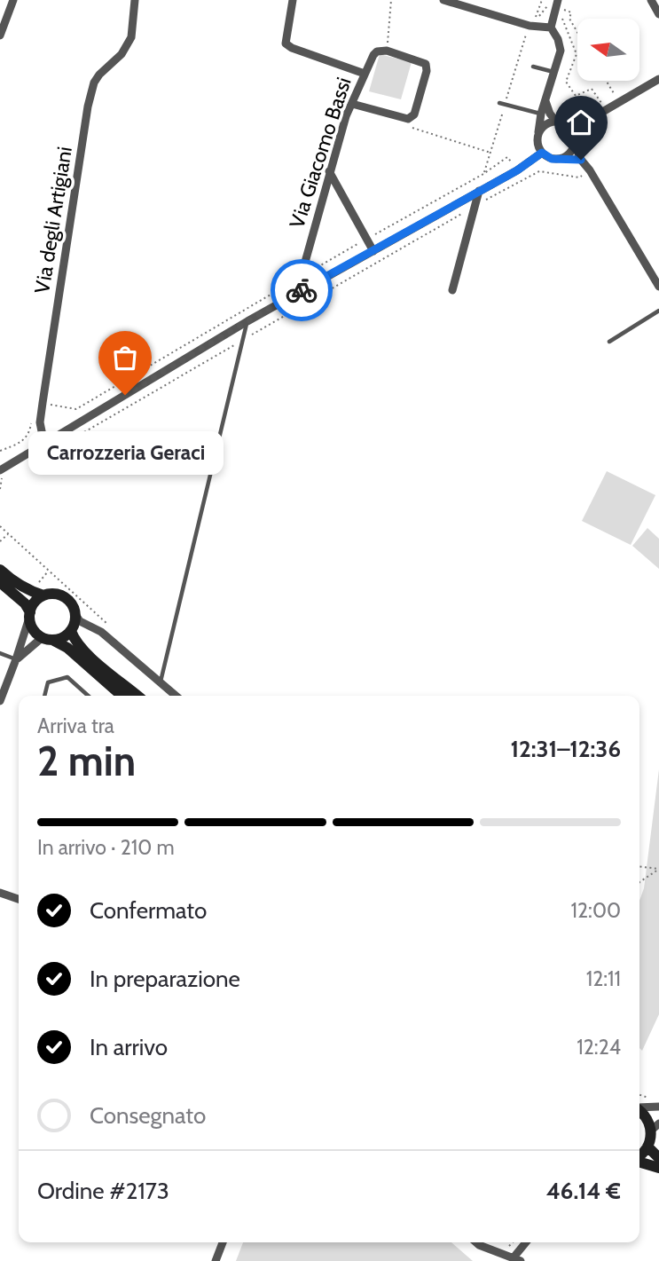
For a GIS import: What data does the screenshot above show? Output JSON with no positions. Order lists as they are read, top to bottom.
{
  "streets": {
    "street": ["Via Giacomo Bassi", "Via degli Artigiani"]
  },
  "places": ["Carrozzeria Geraci"],
  "north": "left",
  "page": {
    "bubble": "Carrozzeria Geraci",
    "heading": ["2 min", "Arriva tra", "12:31–12:36"],
    "panel": ["Ordine #2173", "46.14 €"],
    "bar": "In arrivo · 210 m",
    "list": [
      ["Confermato", "12:00"],
      ["In preparazione", "12:11"],
      ["In arrivo", "12:24"],
      "Consegnato"
    ]
  }
}
